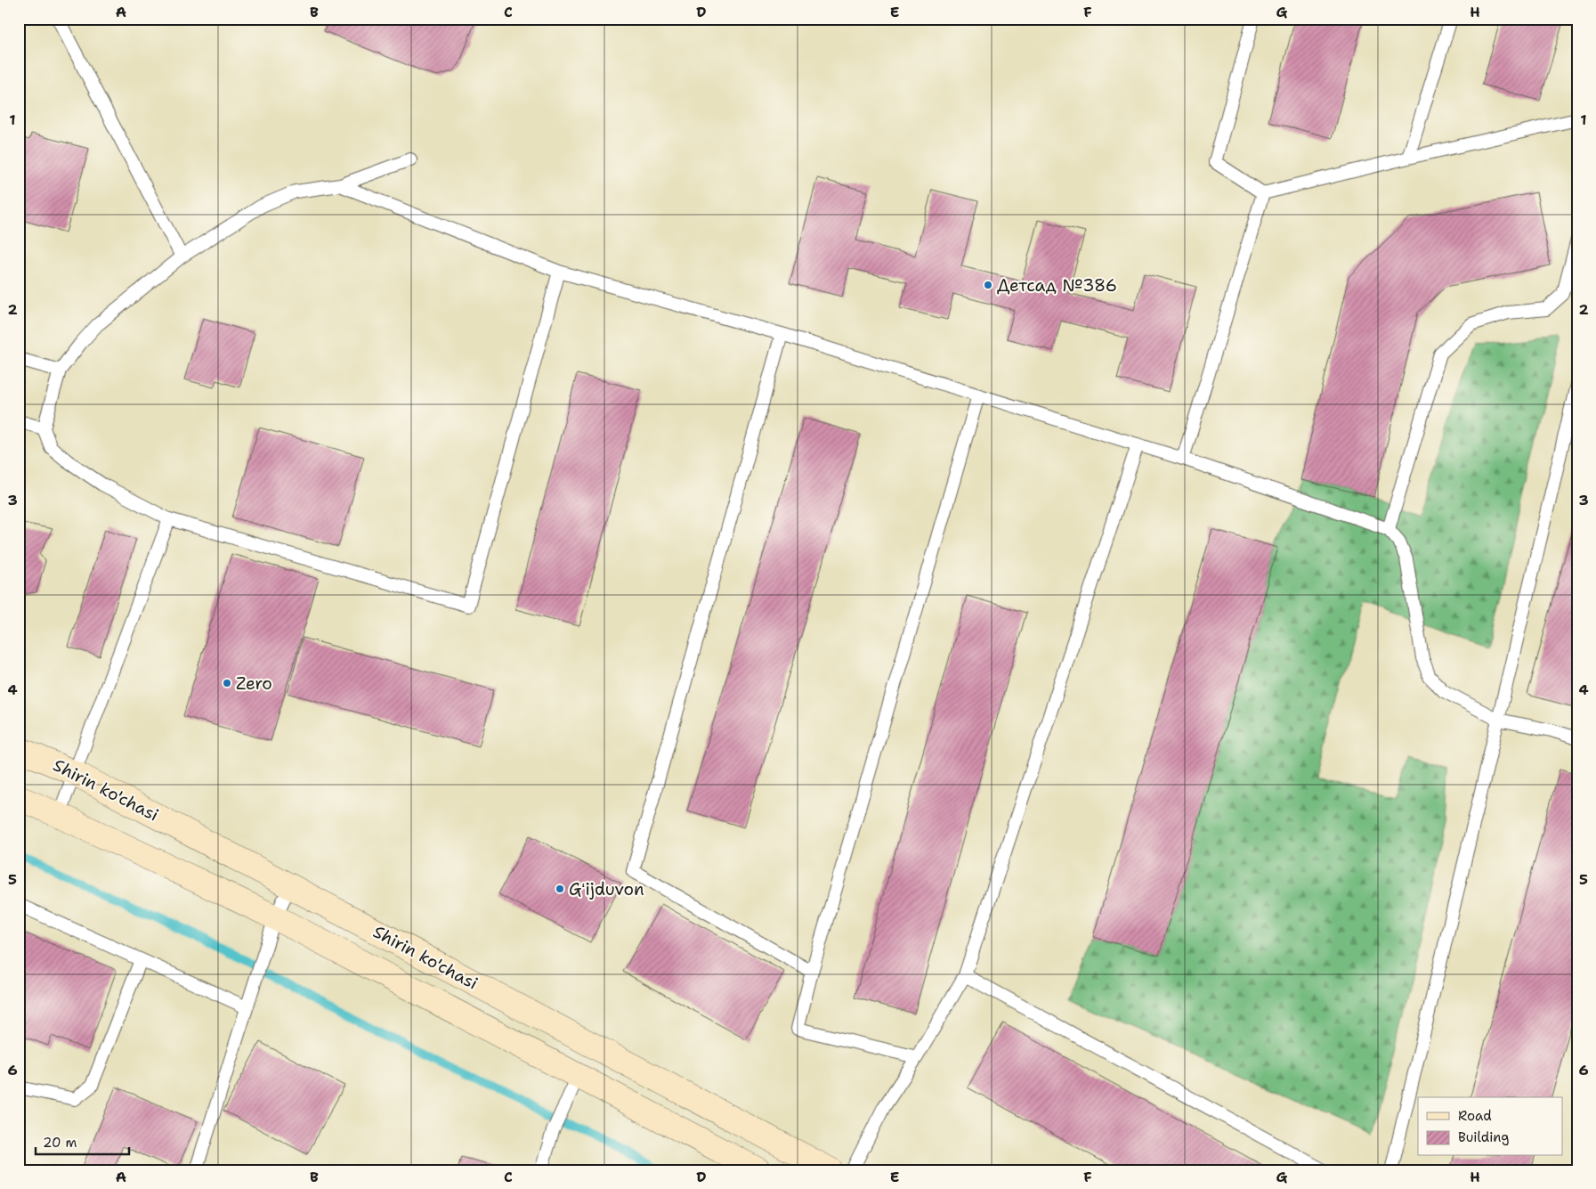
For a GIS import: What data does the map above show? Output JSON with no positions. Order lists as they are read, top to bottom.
{
  "streets": {
    "main road": ["Shirin ko'chasi"]
  },
  "places": ["Детсад №386", "Zero", "Gʻijduvon"],
  "legend": ["Road", "Building"],
  "scale_bar": "20 m",
  "grid": {
    "columns": [
      "A",
      "B",
      "C",
      "D",
      "E",
      "F",
      "G",
      "H"
    ],
    "rows": [
      "1",
      "2",
      "3",
      "4",
      "5",
      "6"
    ]
  }
}
